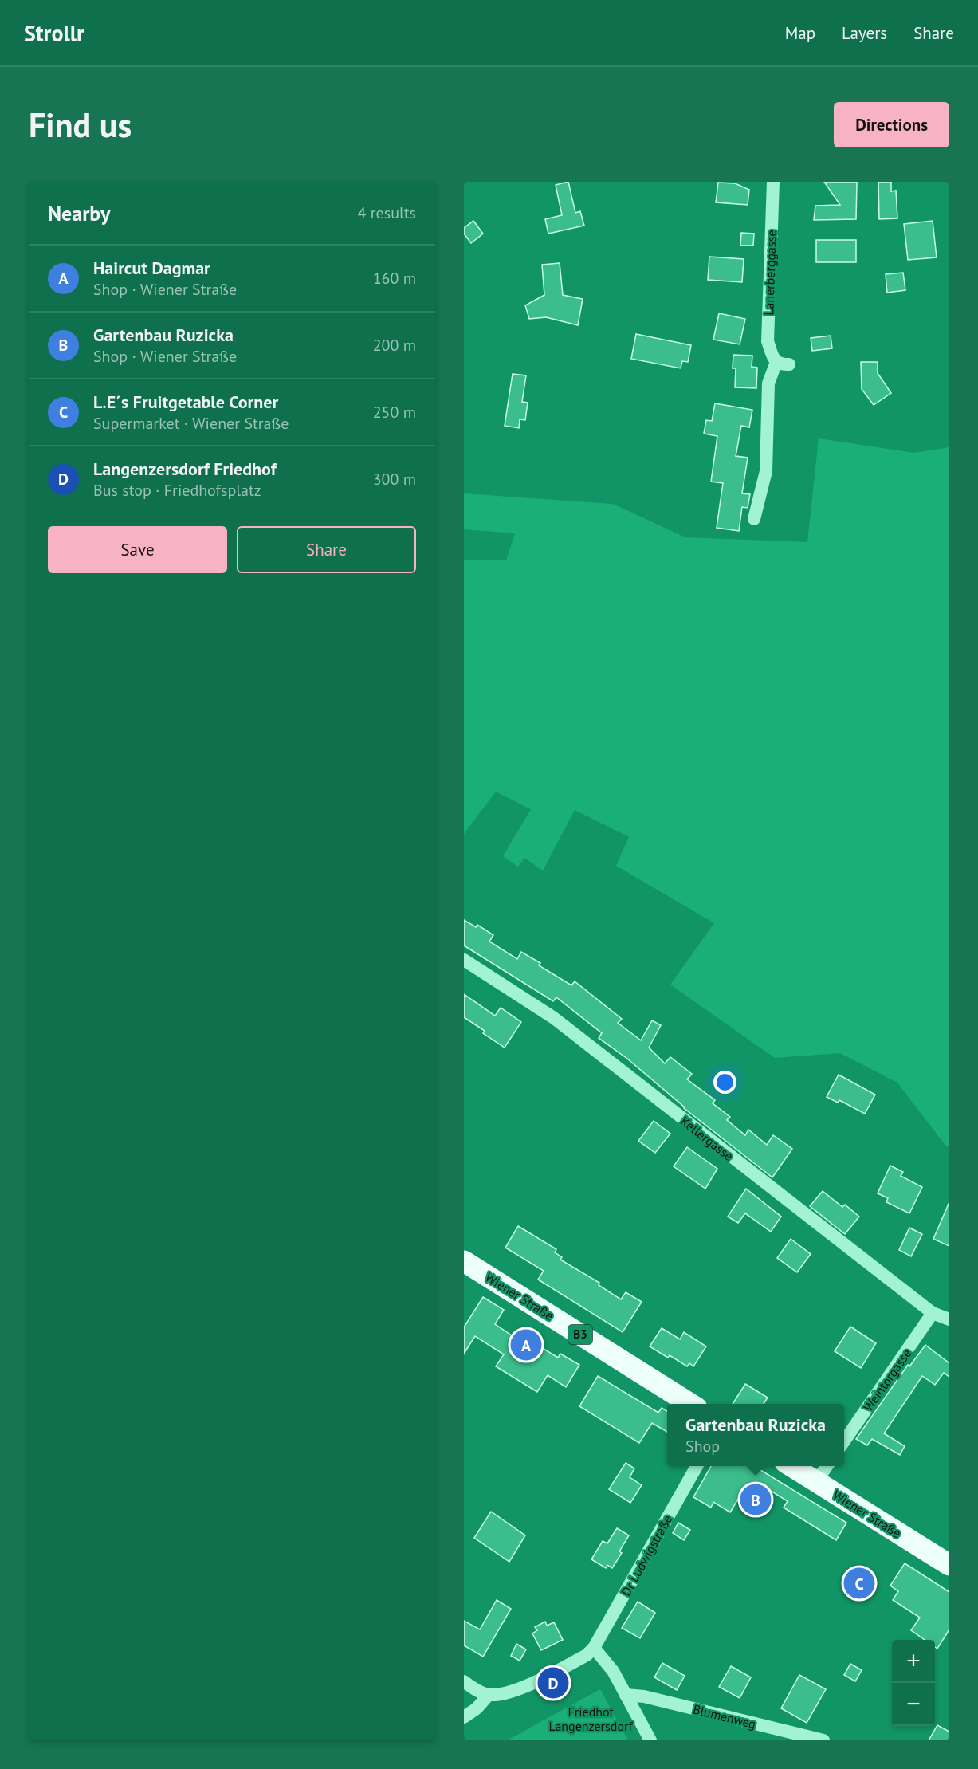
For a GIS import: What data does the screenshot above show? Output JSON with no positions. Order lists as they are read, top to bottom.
{
  "streets": {
    "main road": ["Wiener Straße", "B3"],
    "street": [
      "Lanerberggasse",
      "Kellergasse",
      "Weintorgasse",
      "Dr Ludwigstraße",
      "Blumenweg"
    ]
  },
  "crossings": [
    ["Kellergasse", "Weintorgasse"]
  ],
  "parks": ["Friedhof Langenzersdorf"],
  "page": {
    "header": "Strollr",
    "nav": ["Map", "Layers", "Share"],
    "buttons": [
      "Directions",
      ["Save", "Share"]
    ],
    "title": "Find us",
    "heading": ["Nearby", "4 results"],
    "list": [
      {
        "mark": "A",
        "name": "Haircut Dagmar",
        "note": "Shop · Wiener Straße",
        "value": "160 m"
      },
      {
        "mark": "B",
        "name": "Gartenbau Ruzicka",
        "note": "Shop · Wiener Straße",
        "value": "200 m"
      },
      {
        "mark": "C",
        "name": "L.E´s Fruitgetable Corner",
        "note": "Supermarket · Wiener Straße",
        "value": "250 m"
      },
      {
        "mark": "D",
        "name": "Langenzersdorf Friedhof",
        "note": "Bus stop · Friedhofsplatz",
        "value": "300 m"
      }
    ],
    "pins": [
      "A",
      "B",
      "C",
      "D"
    ],
    "popup": ["Gartenbau Ruzicka", "Shop"],
    "map_buttons": ["+", "−"]
  }
}
